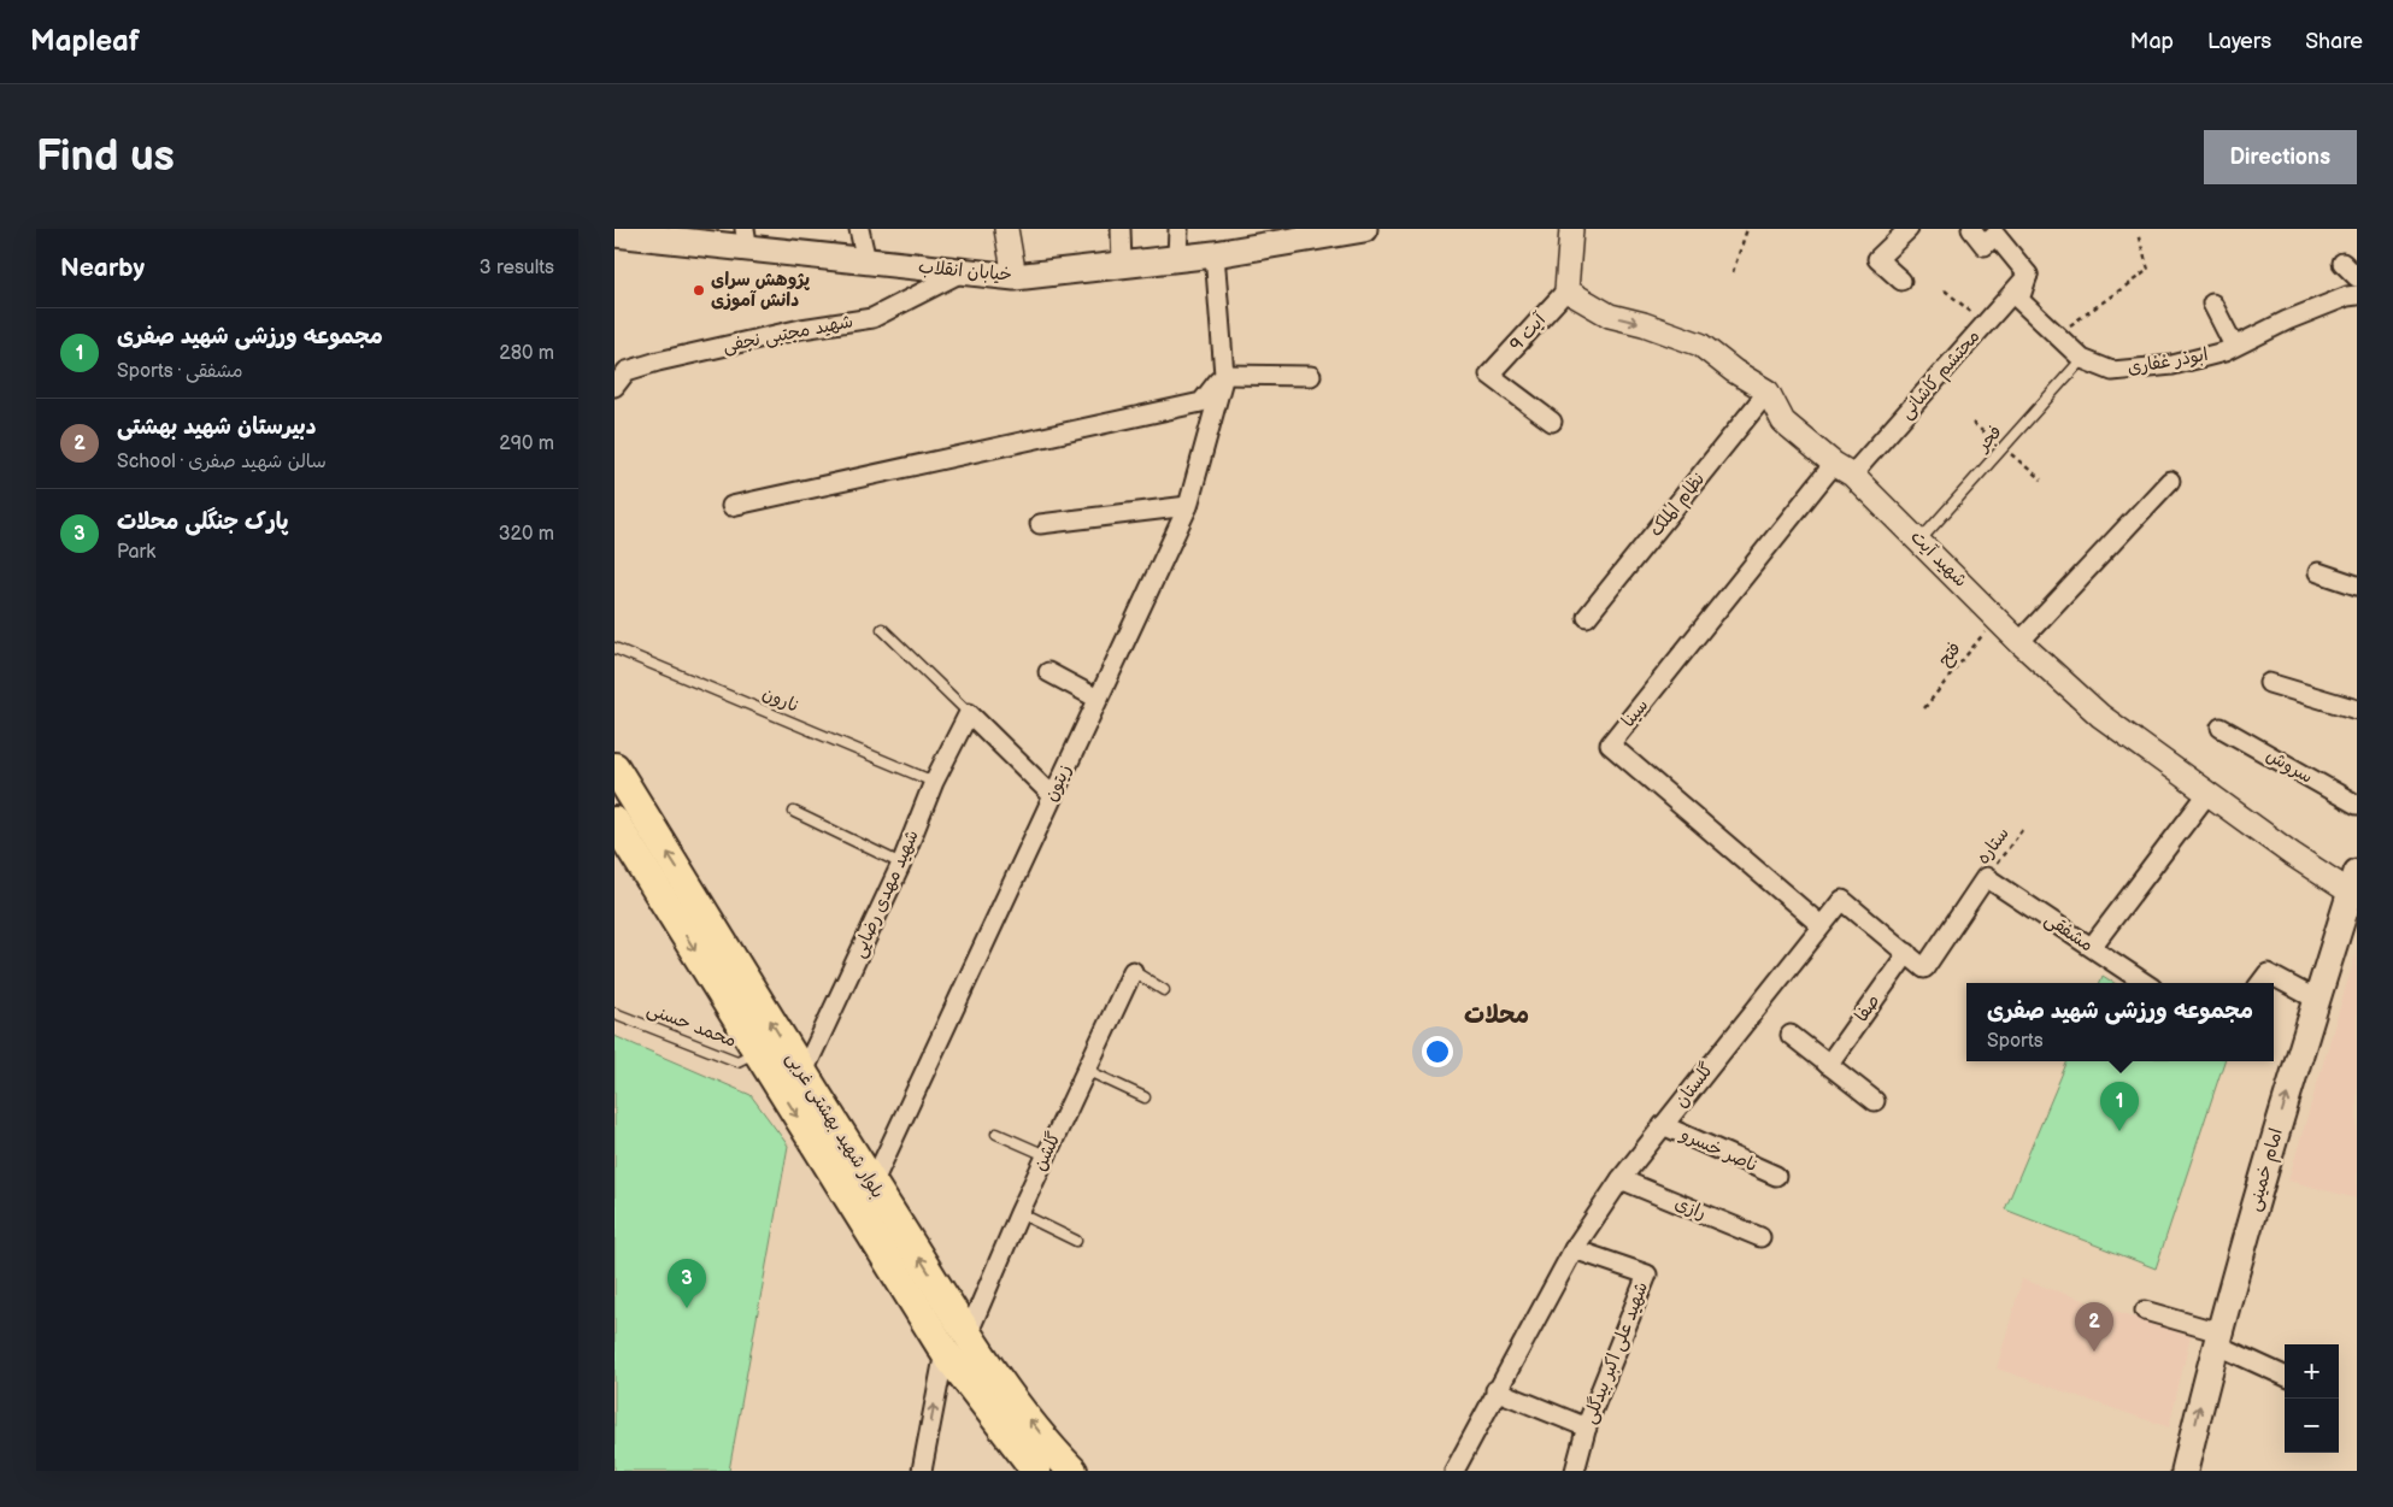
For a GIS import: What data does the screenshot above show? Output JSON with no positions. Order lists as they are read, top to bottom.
{
  "streets": {
    "main road": ["خیابان انقلاب", "بلوار شهید بهشتی غربی", "امام خمینی"],
    "street": [
      "آیت 9",
      "شهید مجتبی نجفی",
      "ابوذر غفاری",
      "محتشم کاشانی",
      "نظام الملک",
      "شهید آیت",
      "سینا",
      "سروش",
      "زیتون",
      "شهید مهدی رضایی",
      "مشفقی",
      "صفا",
      "گلستان",
      "ناصر خسرو",
      "گلشن",
      "رازی",
      "شهید علی اکبر بیدگلی"
    ],
    "lane": ["فجر", "نارون", "محمد حسنی"],
    "path": ["فتح", "ستاره"]
  },
  "crossings": [
    ["خیابان انقلاب", "شهید مجتبی نجفی"],
    ["خیابان انقلاب", "زیتون"],
    ["آیت 9", "شهید آیت"],
    ["ابوذر غفاری", "محتشم کاشانی"],
    ["ابوذر غفاری", "فجر"],
    ["محتشم کاشانی", "شهید آیت"],
    ["محتشم کاشانی", "سینا"],
    ["فجر", "شهید آیت"],
    ["نظام الملک", "شهید آیت"],
    ["شهید آیت", "فتح"],
    ["شهید آیت", "سینا"],
    ["شهید آیت", "امام خمینی"],
    ["نارون", "شهید مهدی رضایی"],
    ["سینا", "گلستان"],
    ["زیتون", "بلوار شهید بهشتی غربی"],
    ["ستاره", "مشفقی"],
    ["ستاره", "گلستان"],
    ["شهید مهدی رضایی", "بلوار شهید بهشتی غربی"],
    ["مشفقی", "گلستان"],
    ["صفا", "گلستان"],
    ["محمد حسنی", "بلوار شهید بهشتی غربی"],
    ["گلستان", "ناصر خسرو"],
    ["گلستان", "رازی"],
    ["گلستان", "شهید علی اکبر بیدگلی"],
    ["بلوار شهید بهشتی غربی", "گلشن"]
  ],
  "one_way": ["امام خمینی"],
  "districts": ["محلات"],
  "places": ["پژوهش سرای دانش آموزی"],
  "page": {
    "header": "Mapleaf",
    "nav": ["Map", "Layers", "Share"],
    "buttons": "Directions",
    "title": "Find us",
    "heading": ["Nearby", "3 results"],
    "list": [
      {
        "mark": "1",
        "name": "مجموعه ورزشی شهید صفری",
        "note": "Sports · مشفقی",
        "value": "280 m"
      },
      {
        "mark": "2",
        "name": "دبیرستان شهید بهشتی",
        "note": "School · سالن شهید صفری",
        "value": "290 m"
      },
      {
        "mark": "3",
        "name": "پارک جنگلی محلات",
        "note": "Park",
        "value": "320 m"
      }
    ],
    "popup": ["مجموعه ورزشی شهید صفری", "Sports"],
    "pins": ["1", "3", "2"],
    "map_buttons": ["+", "−"]
  }
}
